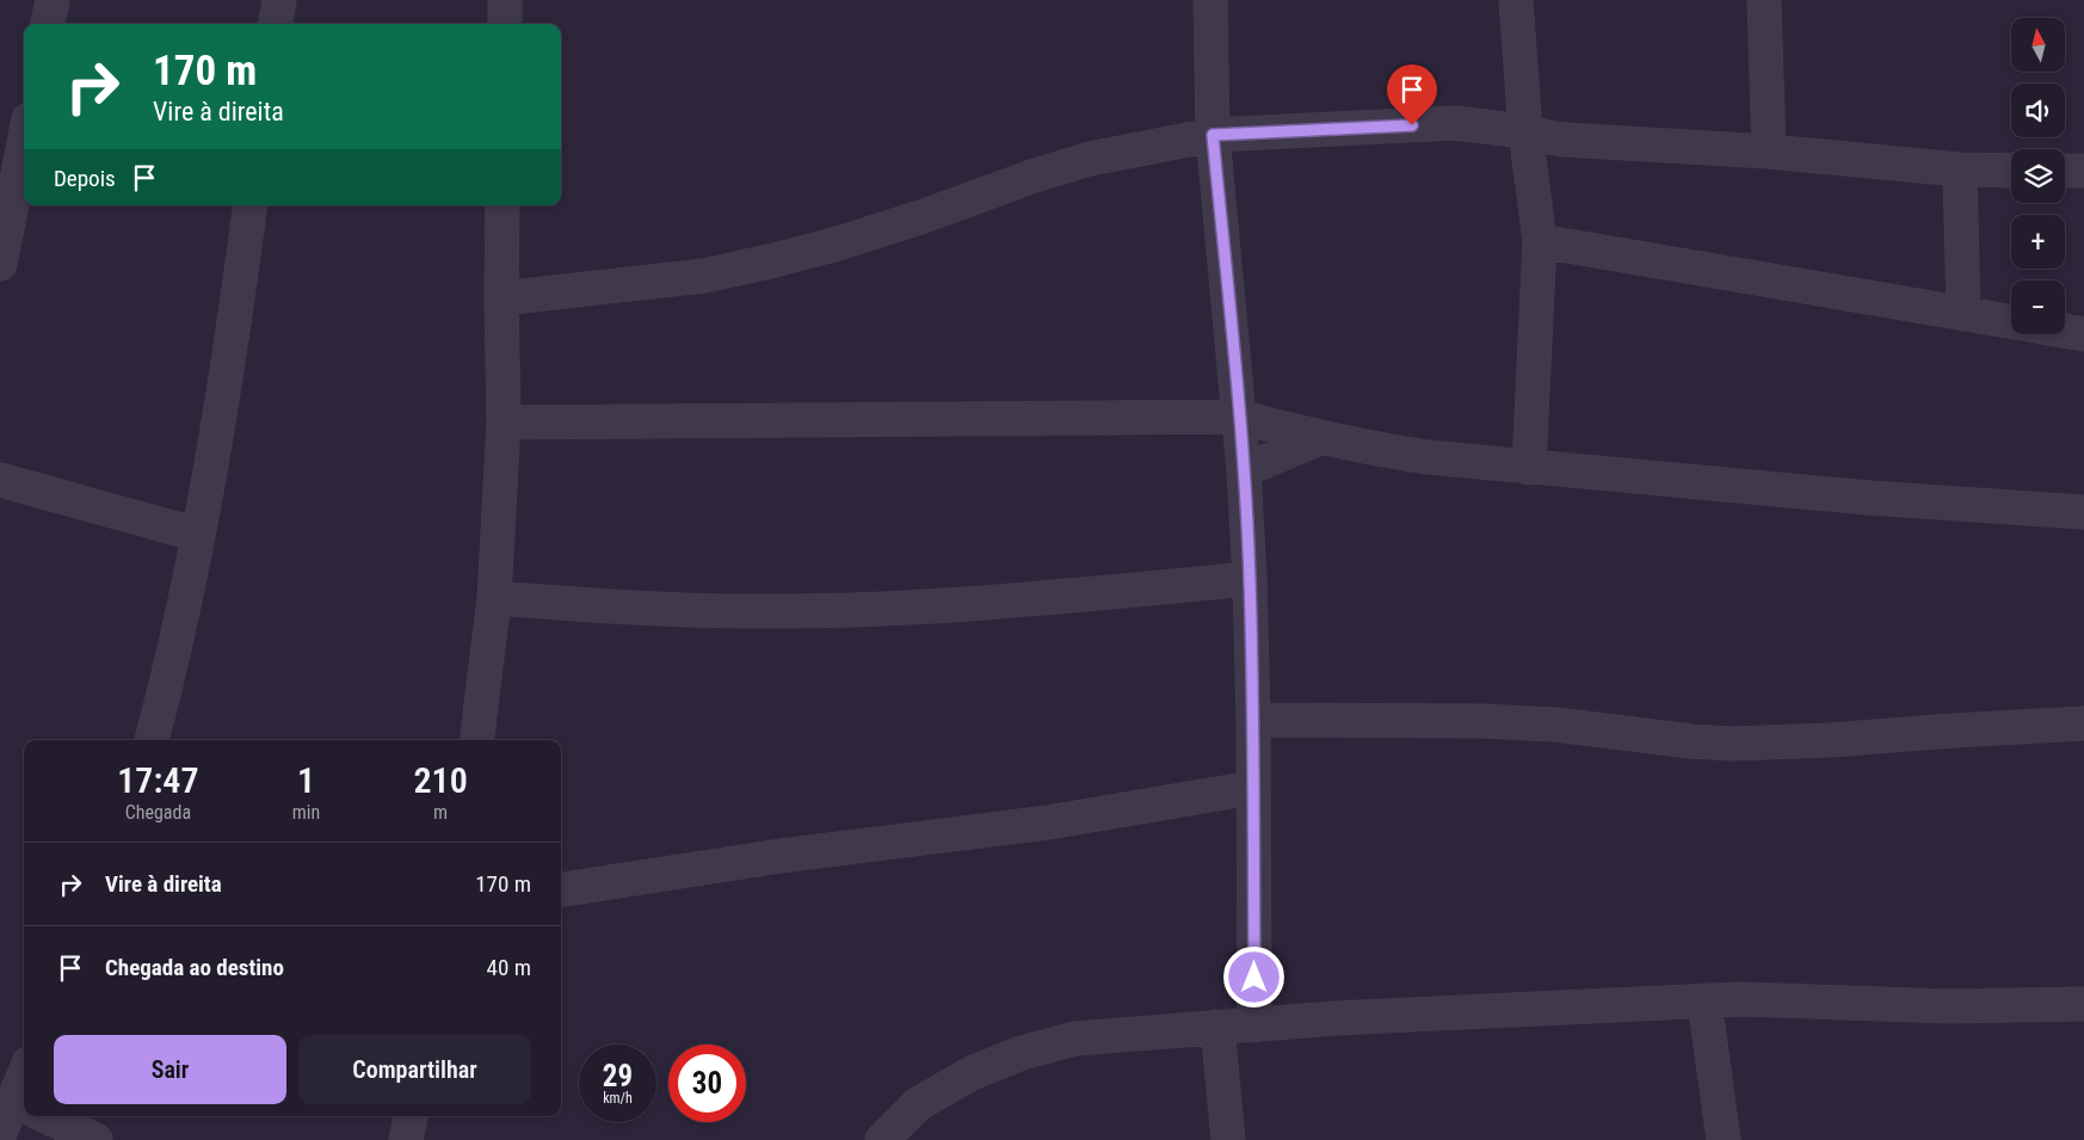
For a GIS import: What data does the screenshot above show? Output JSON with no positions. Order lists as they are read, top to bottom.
{
  "north": "top",
  "page": {
    "map_buttons": ["+", "−"],
    "turn": ["170 m", "Vire à direita"],
    "then": "Depois",
    "eta": [
      "17:47",
      "Chegada",
      "1",
      "min",
      "210",
      "m"
    ],
    "list": [
      {
        "name": "Vire à direita",
        "value": "170 m"
      },
      {
        "name": "Chegada ao destino",
        "value": "40 m"
      }
    ],
    "buttons": ["Sair", "Compartilhar"],
    "speed": "29 km/h",
    "limit": "30"
  }
}
